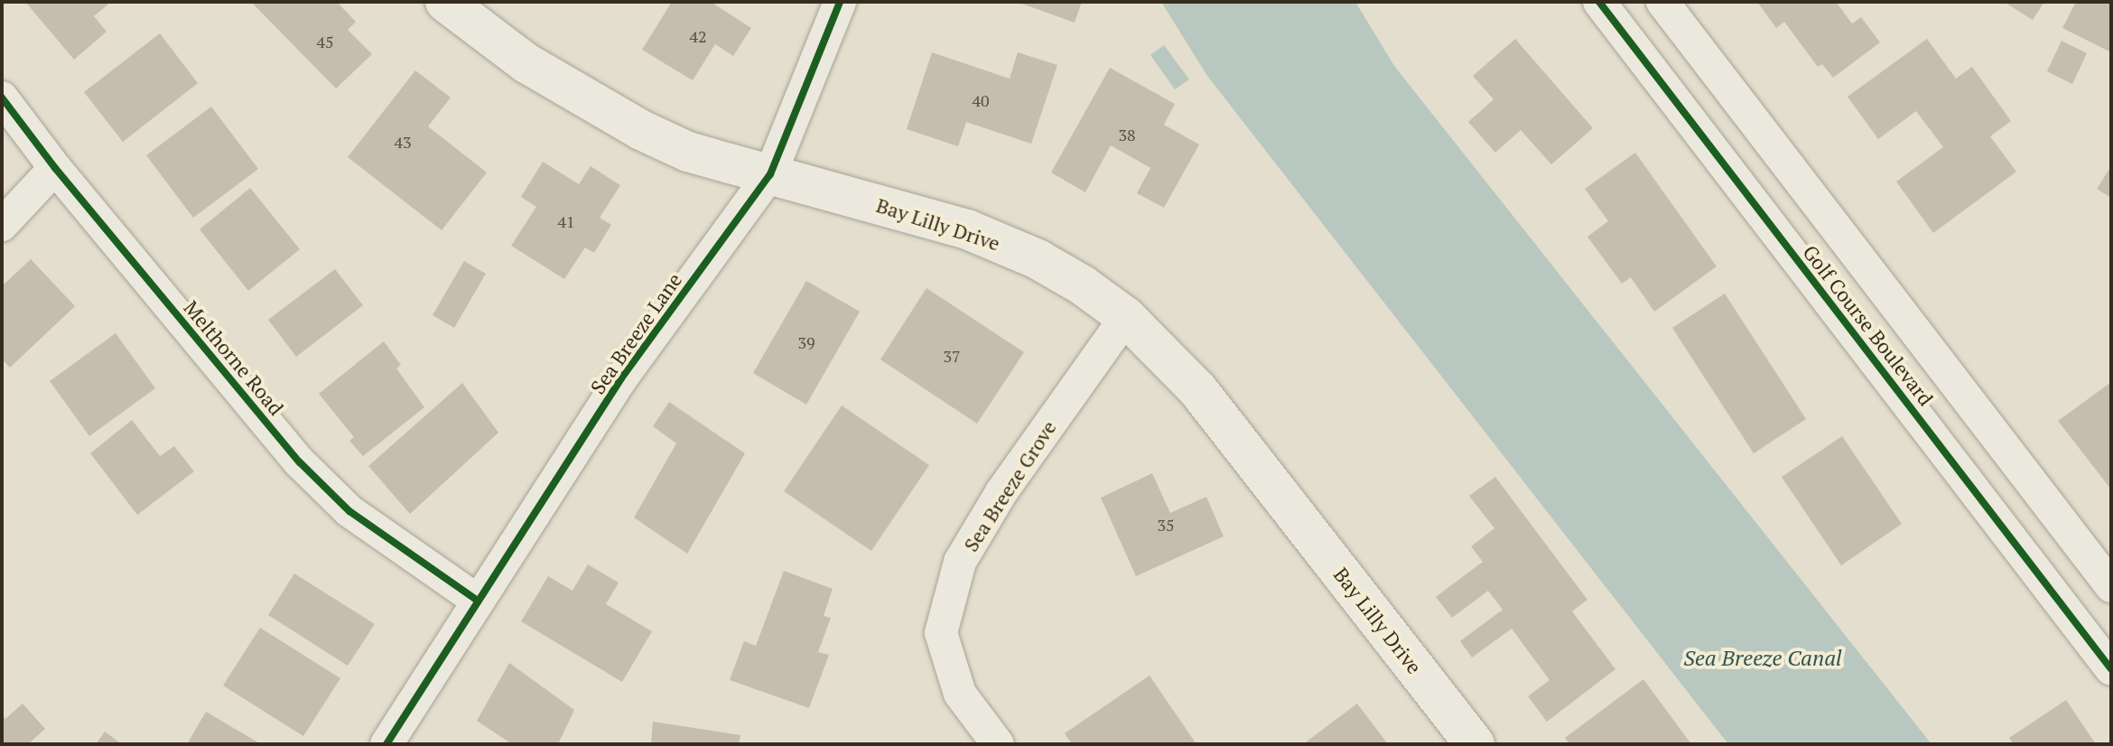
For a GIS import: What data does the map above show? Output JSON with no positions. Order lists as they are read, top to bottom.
{
  "streets": {
    "main road": ["Bay Lilly Drive"],
    "street": [
      "Golf Course Boulevard",
      "Sea Breeze Lane",
      "Melthorne Road",
      "Sea Breeze Grove"
    ]
  },
  "crossings": [
    ["Bay Lilly Drive", "Sea Breeze Lane"],
    ["Bay Lilly Drive", "Sea Breeze Grove"],
    ["Sea Breeze Lane", "Melthorne Road"]
  ],
  "water": ["Sea Breeze Canal"],
  "house_numbers": [
    "42",
    "45",
    "40",
    "38",
    "43",
    "41",
    "39",
    "37",
    "35"
  ]
}
